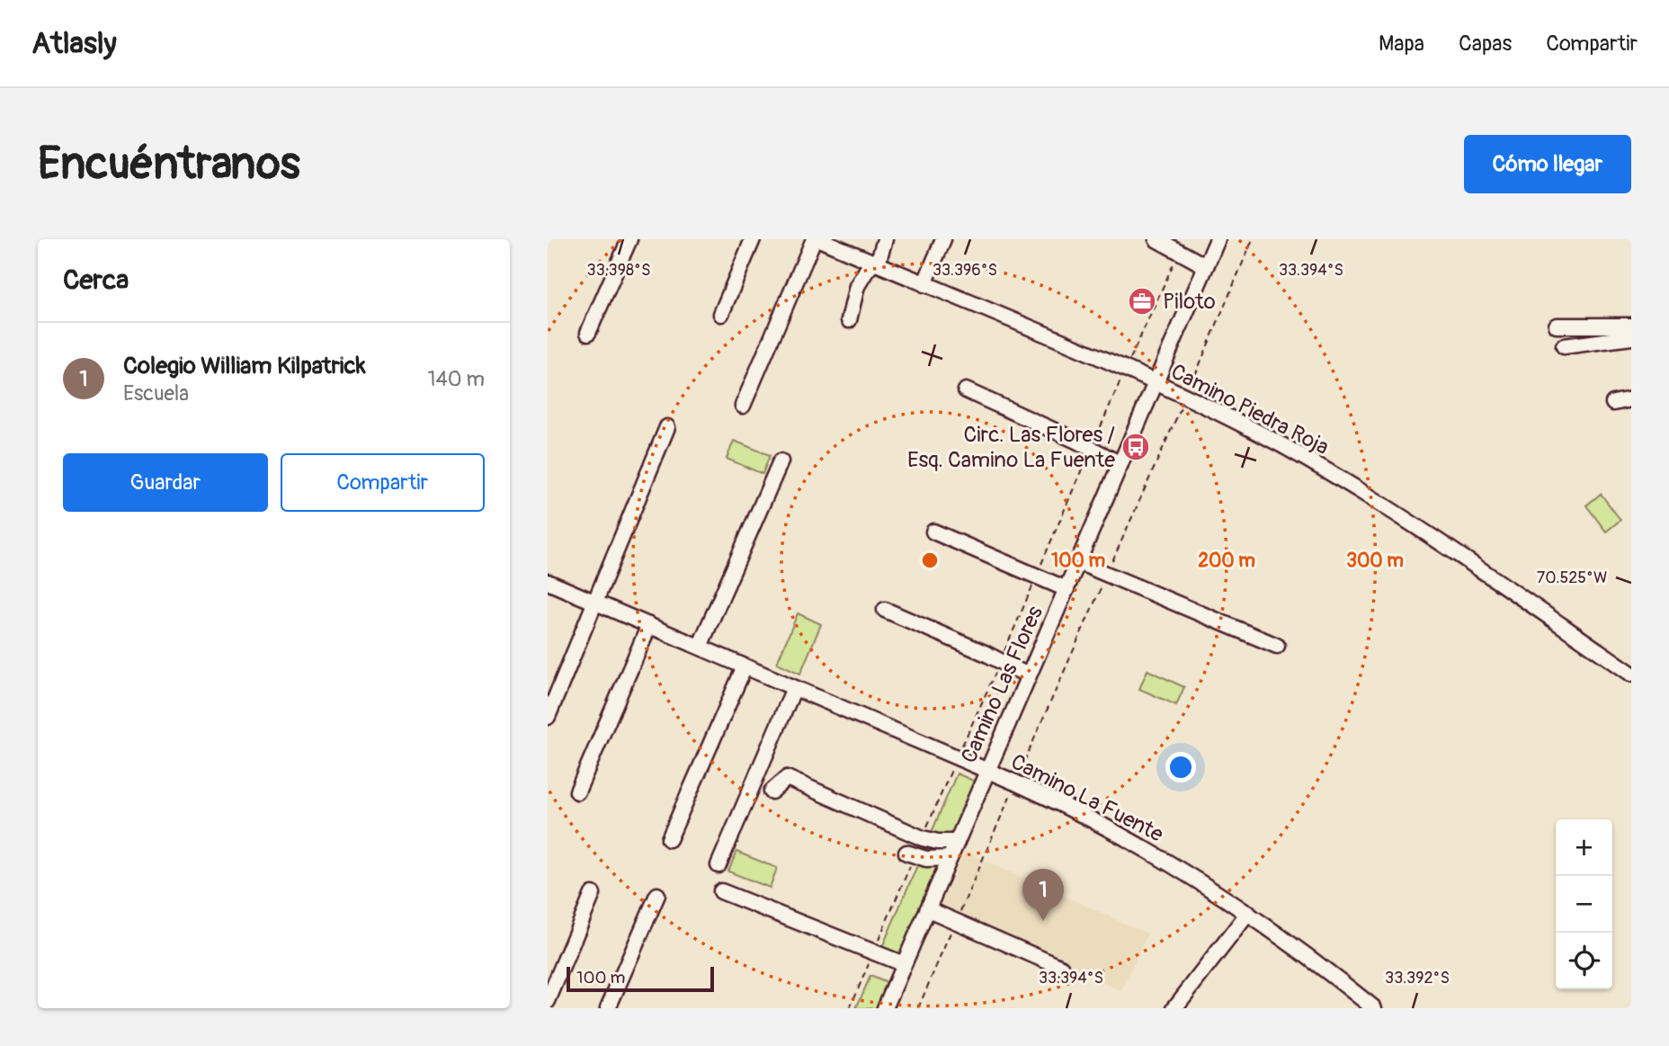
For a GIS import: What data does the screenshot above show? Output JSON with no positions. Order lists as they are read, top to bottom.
{
  "streets": {
    "street": ["Camino Piedra Roja", "Camino Las Flores", "Camino La Fuente"]
  },
  "crossings": [
    ["Camino Piedra Roja", "Camino Las Flores"],
    ["Camino Las Flores", "Camino La Fuente"]
  ],
  "places": {
    "office": ["Piloto"],
    "bus stop": ["Circ. Las Flores / Esq. Camino La Fuente"]
  },
  "scale_bar": "100 m",
  "page": {
    "header": "Atlasly",
    "nav": ["Mapa", "Capas", "Compartir"],
    "buttons": [
      "Cómo llegar",
      ["Guardar", "Compartir"]
    ],
    "title": "Encuéntranos",
    "heading": "Cerca",
    "list": [
      {
        "mark": "1",
        "name": "Colegio William Kilpatrick",
        "note": "Escuela",
        "value": "140 m"
      }
    ],
    "map_buttons": ["+", "−"],
    "pins": "1",
    "scale": "100 m"
  },
  "coordinates": [
    "33.398°S",
    "33.396°S",
    "33.394°S",
    "70.525°W",
    "33.392°S"
  ],
  "rings": ["100 m", "200 m", "300 m"]
}
